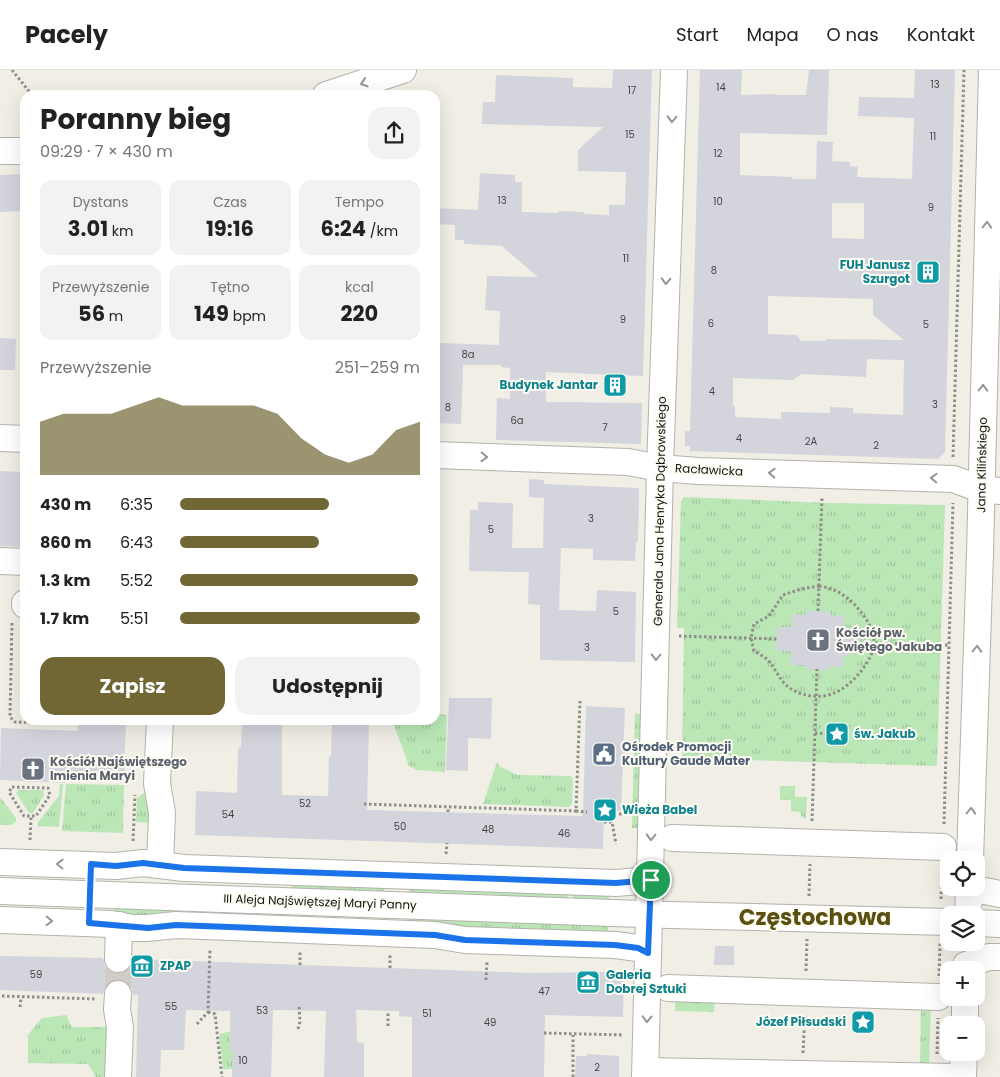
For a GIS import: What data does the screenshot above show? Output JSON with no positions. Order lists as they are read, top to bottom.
{
  "streets": {
    "street": [
      "Jana Kilińskiego",
      "Racławicka",
      "Generała Jana Henryka Dąbrowskiego",
      "III Aleja Najświętszej Maryi Panny"
    ]
  },
  "crossings": [
    ["Jana Kilińskiego", "Racławicka"],
    ["Racławicka", "Generała Jana Henryka Dąbrowskiego"],
    ["Generała Jana Henryka Dąbrowskiego", "III Aleja Najświętszej Maryi Panny"]
  ],
  "one_way": ["Jana Kilińskiego", "Generała Jana Henryka Dąbrowskiego"],
  "districts": ["Częstochowa"],
  "places": {
    "building": ["FUH Janusz Szurgot", "Budynek Jantar"],
    "church": ["Kościół pw. Świętego Jakuba", "Kościół Najświętszego Imienia Maryi"],
    "place": ["św. Jakub", "Wieża Babel", "Józef Piłsudski"],
    "public building": ["Ośrodek Promocji Kultury Gaude Mater"],
    "museum": ["ZPAP", "Galeria Dobrej Sztuki"]
  },
  "house_numbers": [
    "13",
    "14",
    "17",
    "15",
    "11",
    "12",
    "13",
    "10",
    "9",
    "11",
    "8",
    "9",
    "6",
    "5",
    "8a",
    "4",
    "3",
    "8",
    "6a",
    "7",
    "4",
    "2A",
    "2",
    "3",
    "5",
    "5",
    "3",
    "52",
    "54",
    "50",
    "48",
    "46",
    "59",
    "47",
    "55",
    "53",
    "51",
    "49",
    "10",
    "2"
  ],
  "page": {
    "header": "Pacely",
    "nav": [
      "Start",
      "Mapa",
      "O nas",
      "Kontakt"
    ],
    "heading": ["Poranny bieg", "09:29 · 7 × 430 m"],
    "stats": [
      ["Dystans", "3.01 km"],
      ["Czas", "19:16"],
      ["Tempo", "6:24 /km"],
      ["Przewyższenie", "56 m"],
      ["Tętno", "149 bpm"],
      ["kcal", "220"]
    ],
    "chart": ["Przewyższenie", "251–259 m"],
    "list": [
      {
        "name": "430 m",
        "note": "6:35"
      },
      {
        "name": "860 m",
        "note": "6:43"
      },
      {
        "name": "1.3 km",
        "note": "5:52"
      },
      {
        "name": "1.7 km",
        "note": "5:51"
      }
    ],
    "buttons": ["Zapisz", "Udostępnij"],
    "map_buttons": ["+", "−"]
  }
}
